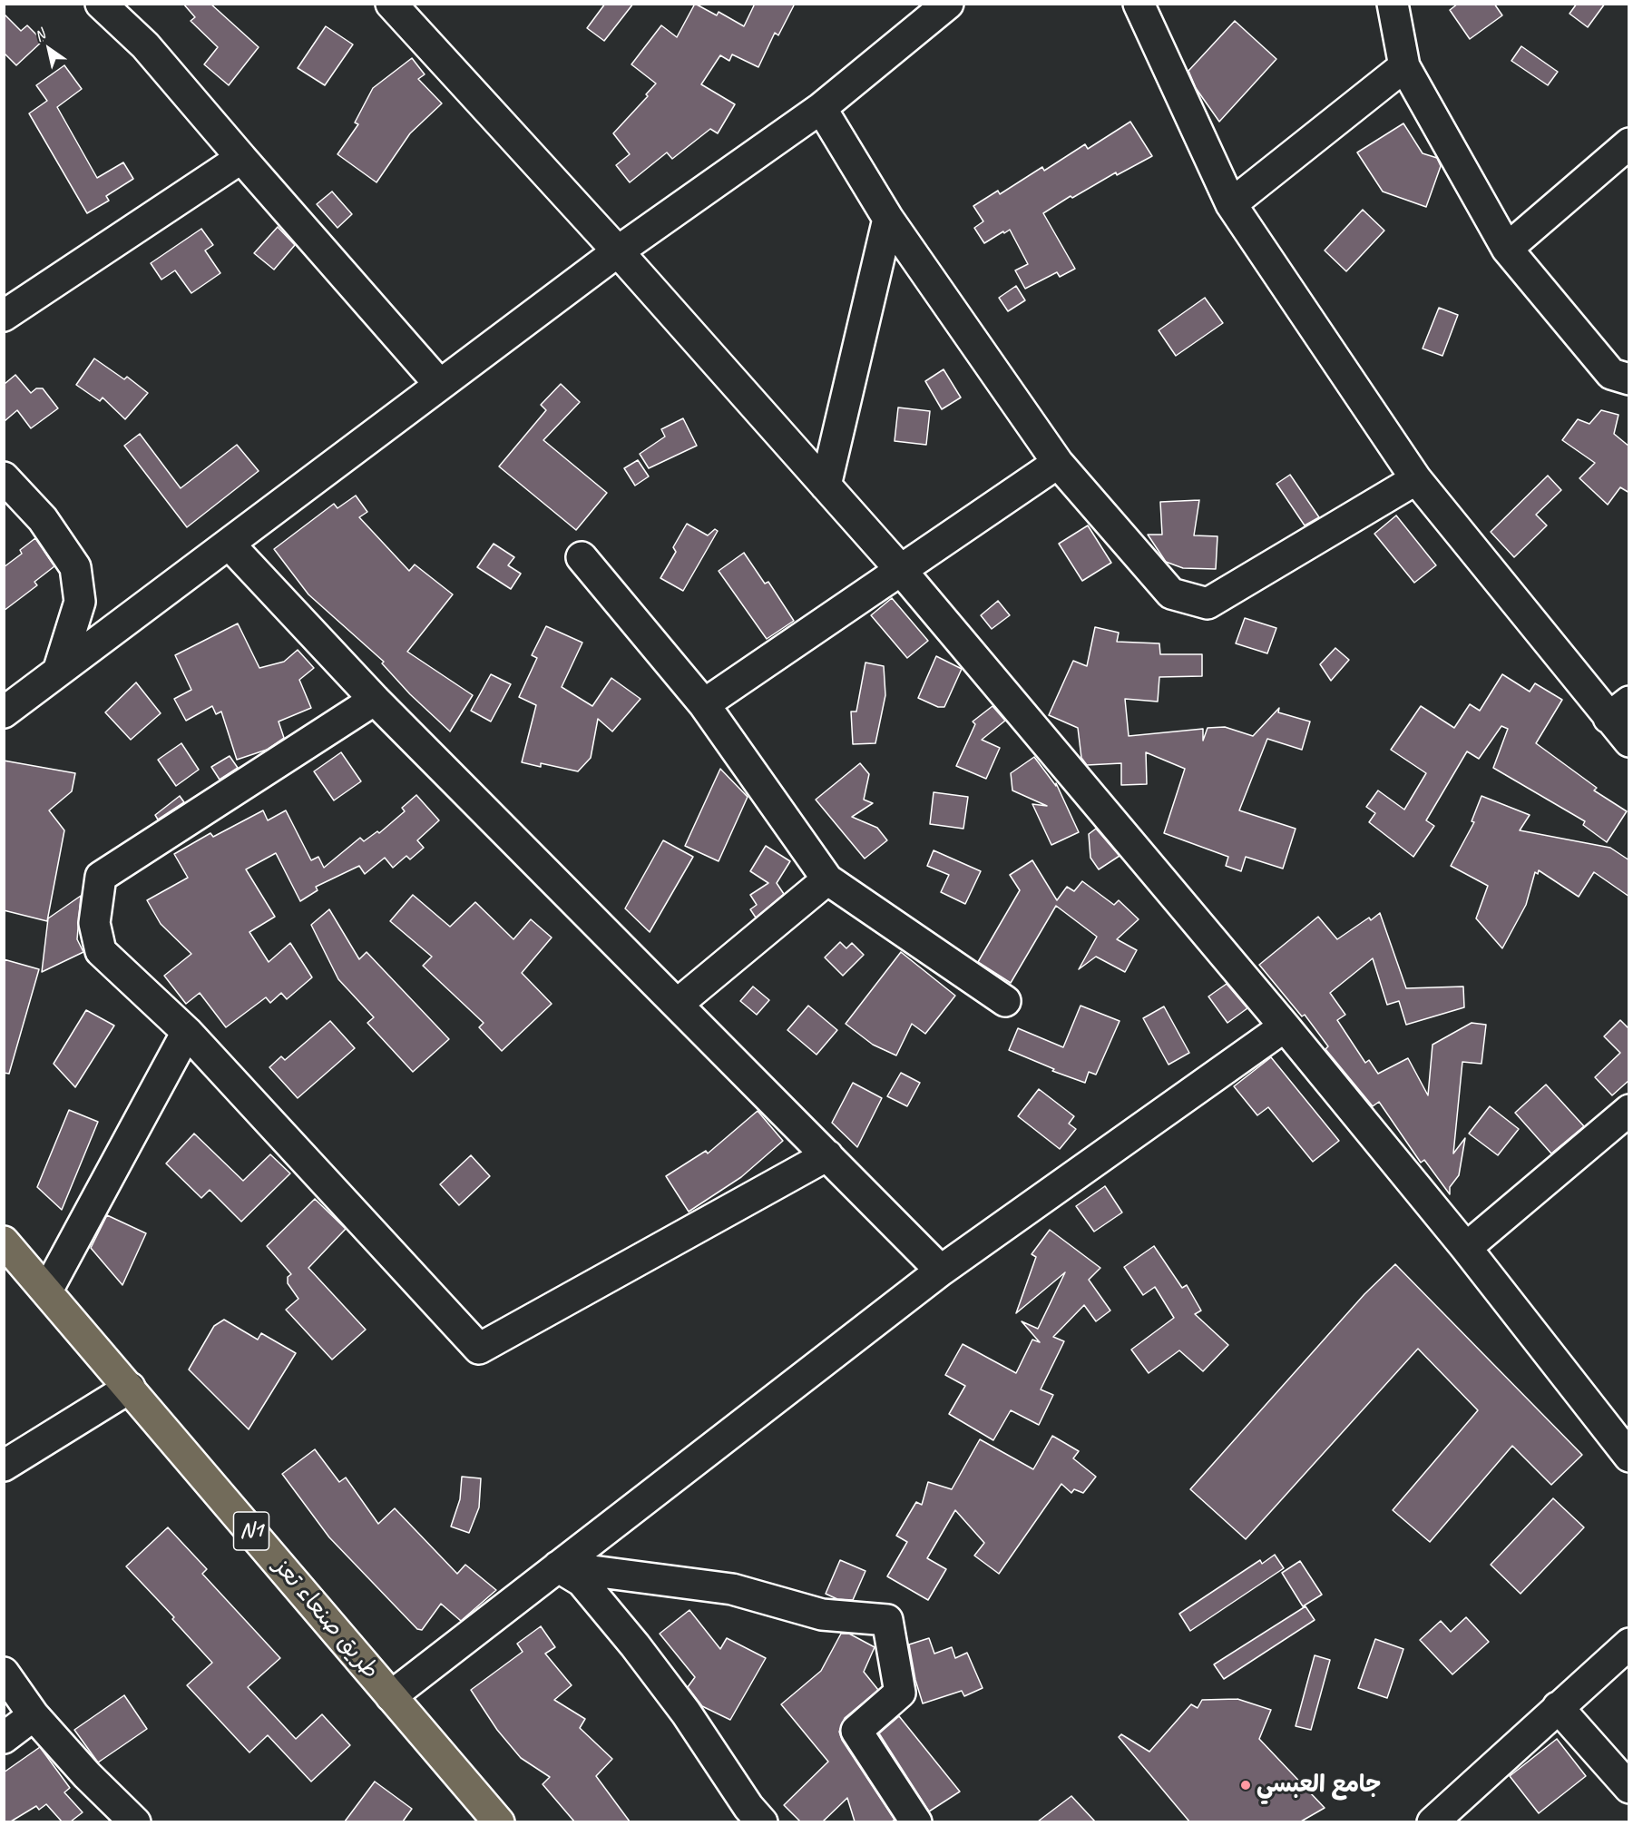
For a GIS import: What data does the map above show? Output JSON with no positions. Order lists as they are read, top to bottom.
{
  "streets": {
    "highway": ["N1", "طريق صنعاء تعز"]
  },
  "places": ["جامع العبسي"],
  "north": "top left"
}
